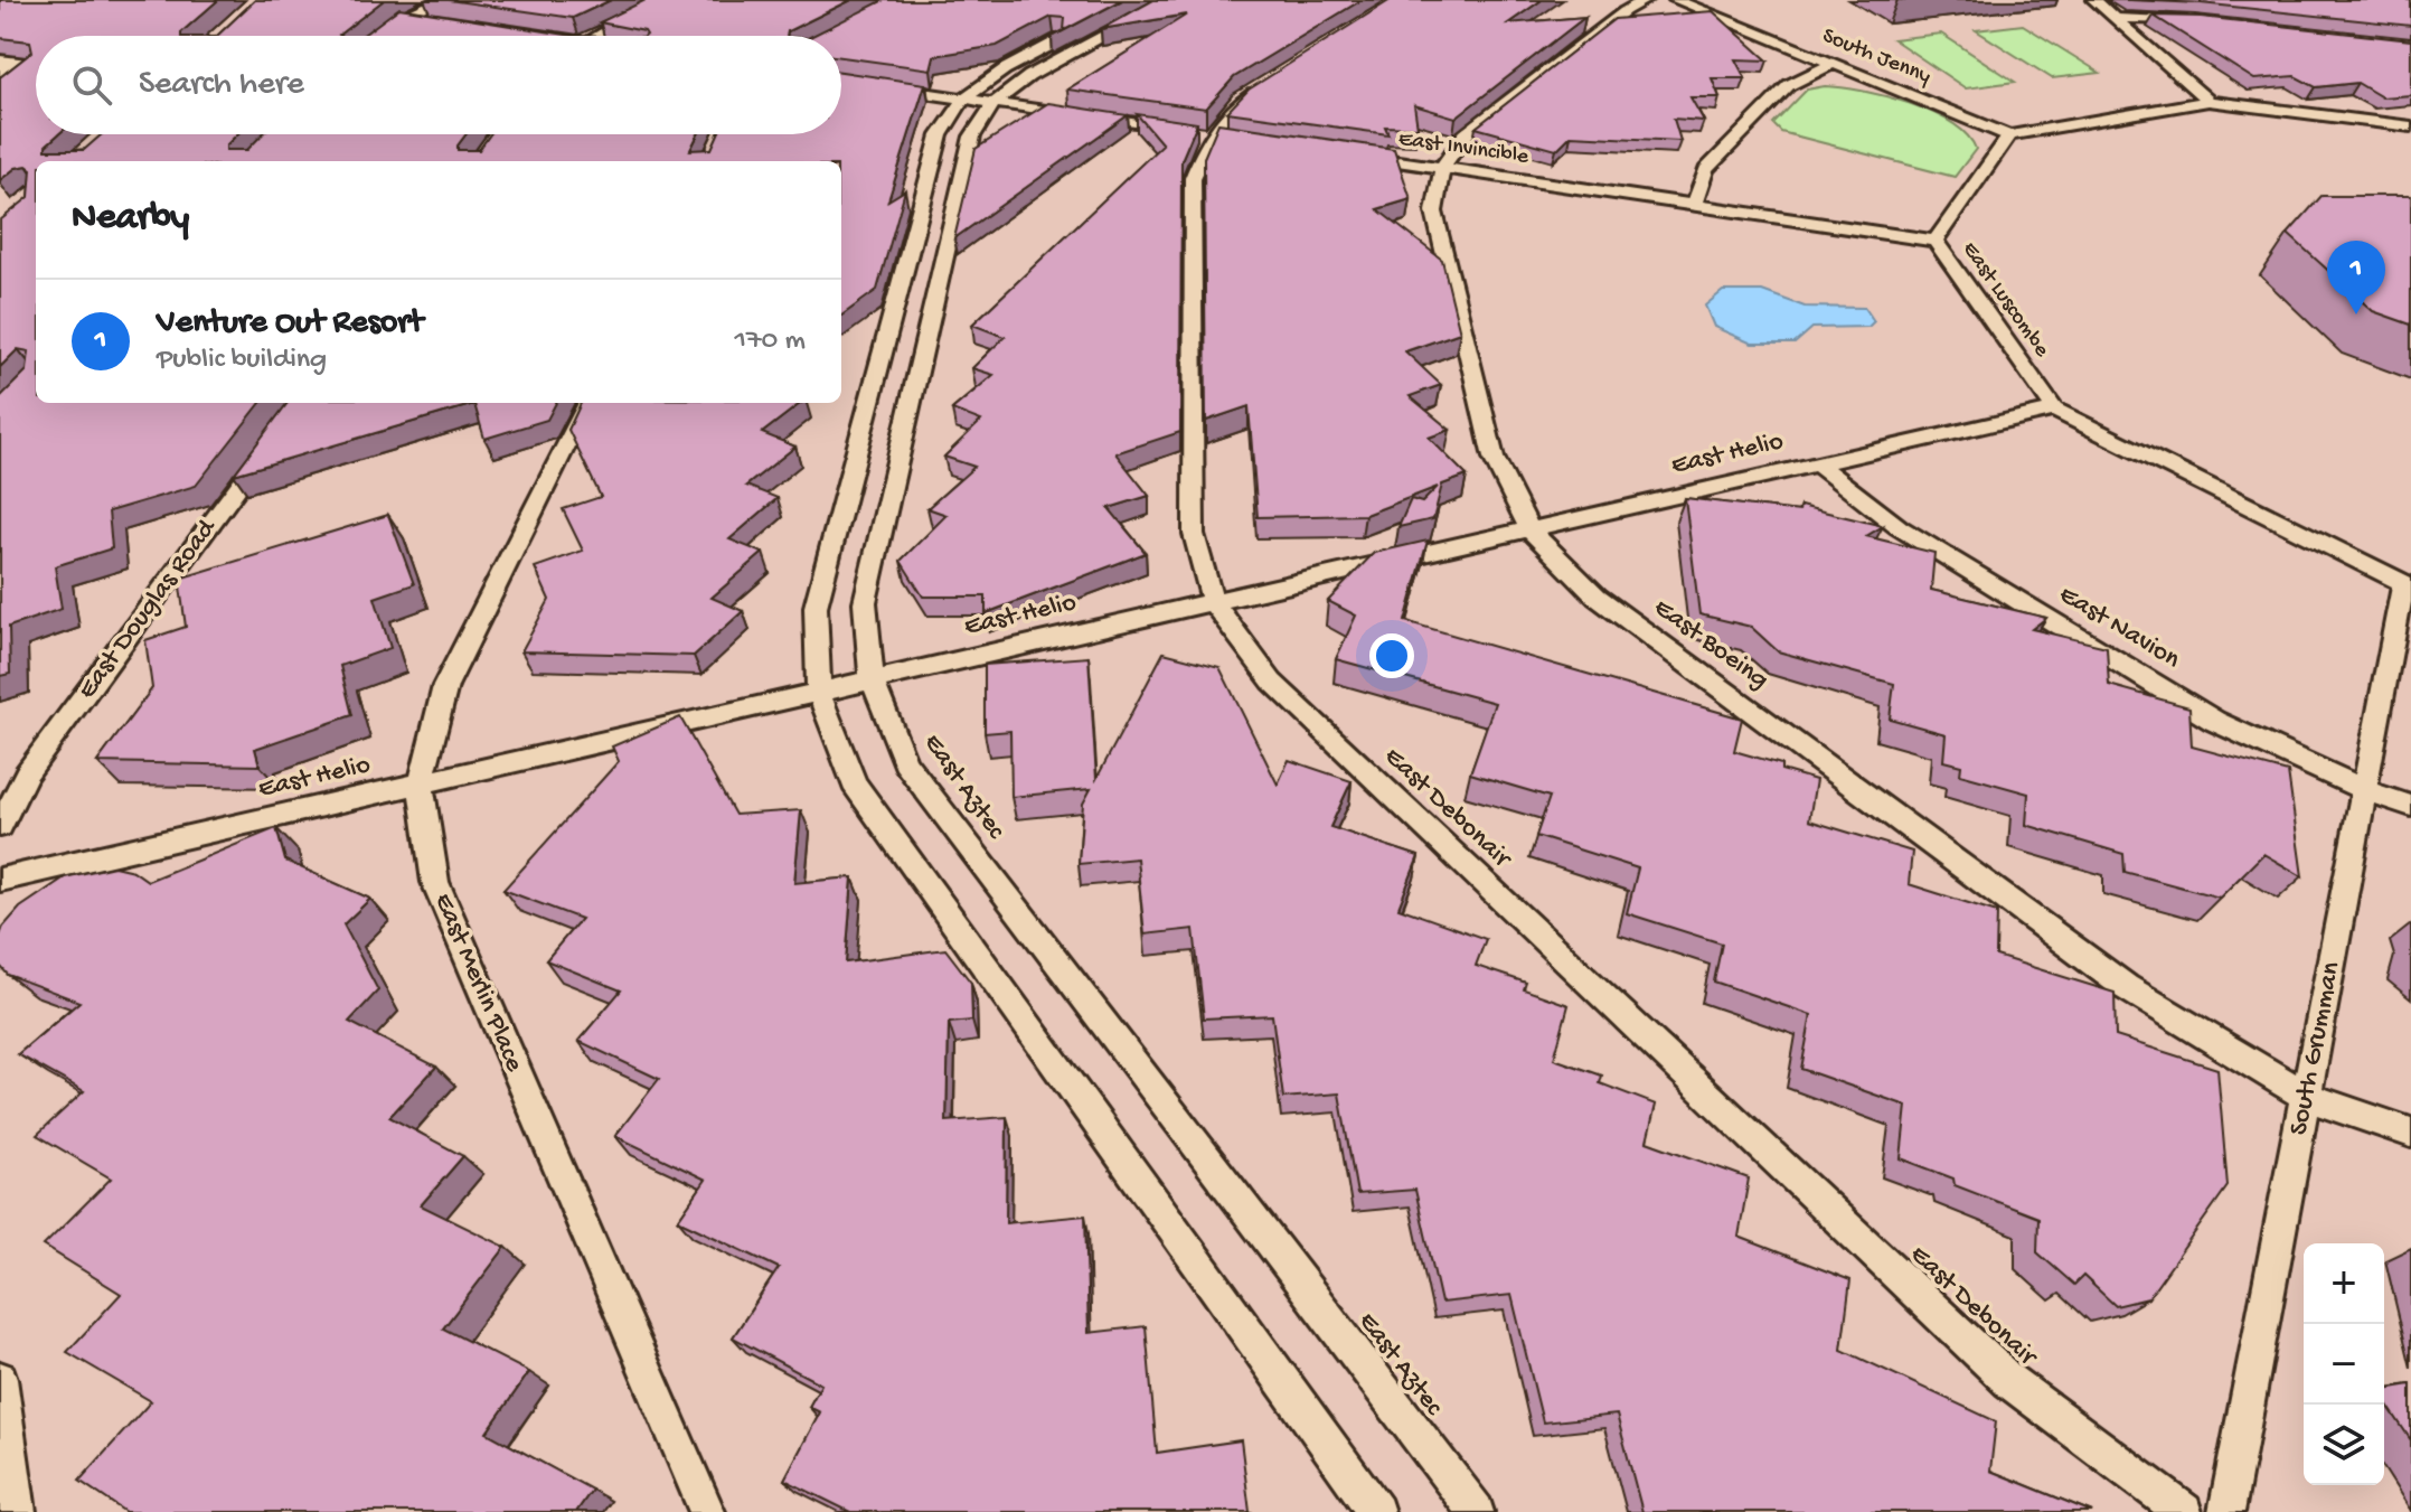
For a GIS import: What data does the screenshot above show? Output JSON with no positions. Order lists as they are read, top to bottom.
{
  "streets": {
    "lane": [
      "South Jenny",
      "East Invincible",
      "East Luscombe",
      "East Helio",
      "East Douglas Road",
      "East Navion",
      "East Boeing",
      "East Aztec",
      "East Debonair",
      "East Merlin Place",
      "South Grumman"
    ]
  },
  "crossings": [
    ["South Jenny", "East Luscombe"],
    ["East Invincible", "East Luscombe"],
    ["East Invincible", "East Boeing"],
    ["East Luscombe", "East Helio"],
    ["East Luscombe", "South Grumman"],
    ["East Helio", "East Navion"],
    ["East Helio", "East Boeing"],
    ["East Helio", "East Aztec"],
    ["East Helio", "East Debonair"],
    ["East Helio", "East Merlin Place"],
    ["East Navion", "South Grumman"],
    ["East Boeing", "South Grumman"]
  ],
  "page": {
    "search": "Search here",
    "heading": "Nearby",
    "pins": "1",
    "list": [
      {
        "mark": "1",
        "name": "Venture Out Resort",
        "note": "Public building",
        "value": "170 m"
      }
    ],
    "map_buttons": ["+", "−"]
  }
}
